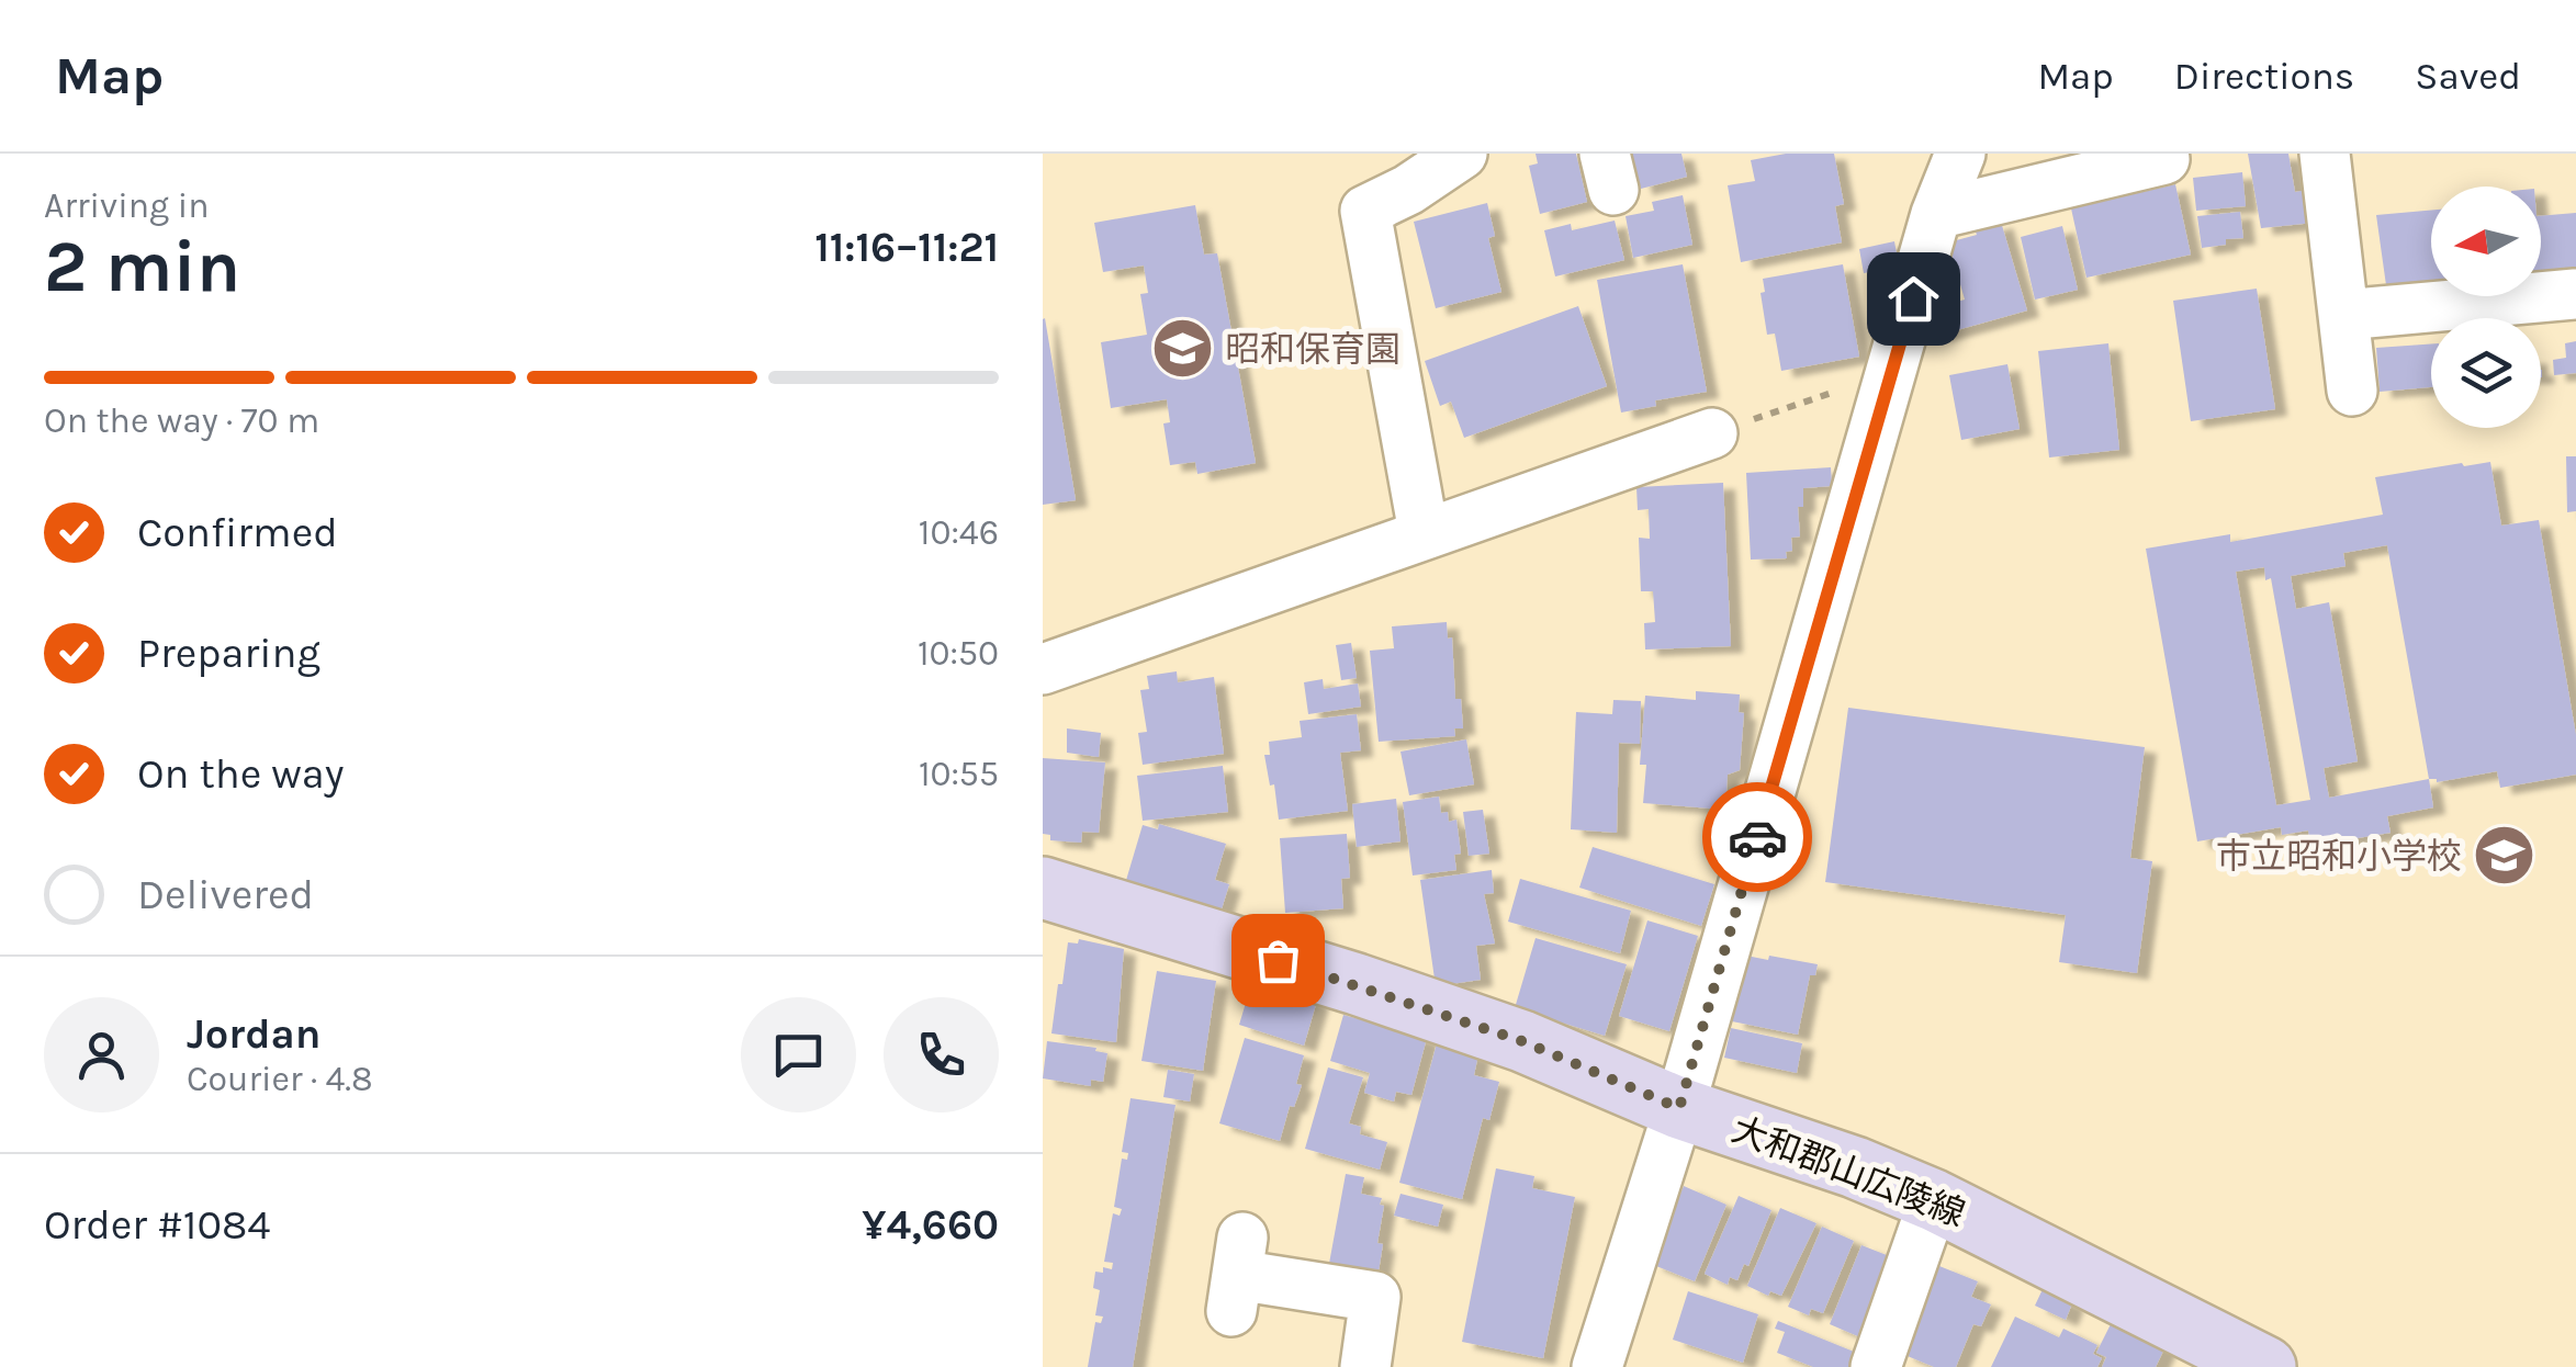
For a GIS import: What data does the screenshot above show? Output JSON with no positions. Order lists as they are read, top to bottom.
{
  "streets": {
    "main road": ["大和郡山広陵線"]
  },
  "places": {
    "school or university": ["昭和保育園", "市立昭和小学校"]
  },
  "north": "left",
  "page": {
    "header": "Map",
    "nav": ["Map", "Directions", "Saved"],
    "heading": ["2 min", "Arriving in", "11:16–11:21"],
    "panel": [
      "Jordan",
      "Courier · 4.8",
      "Order #1084",
      "¥4,660"
    ],
    "bar": "On the way · 70 m",
    "list": [
      ["Confirmed", "10:46"],
      ["Preparing", "10:50"],
      ["On the way", "10:55"],
      "Delivered"
    ]
  }
}
